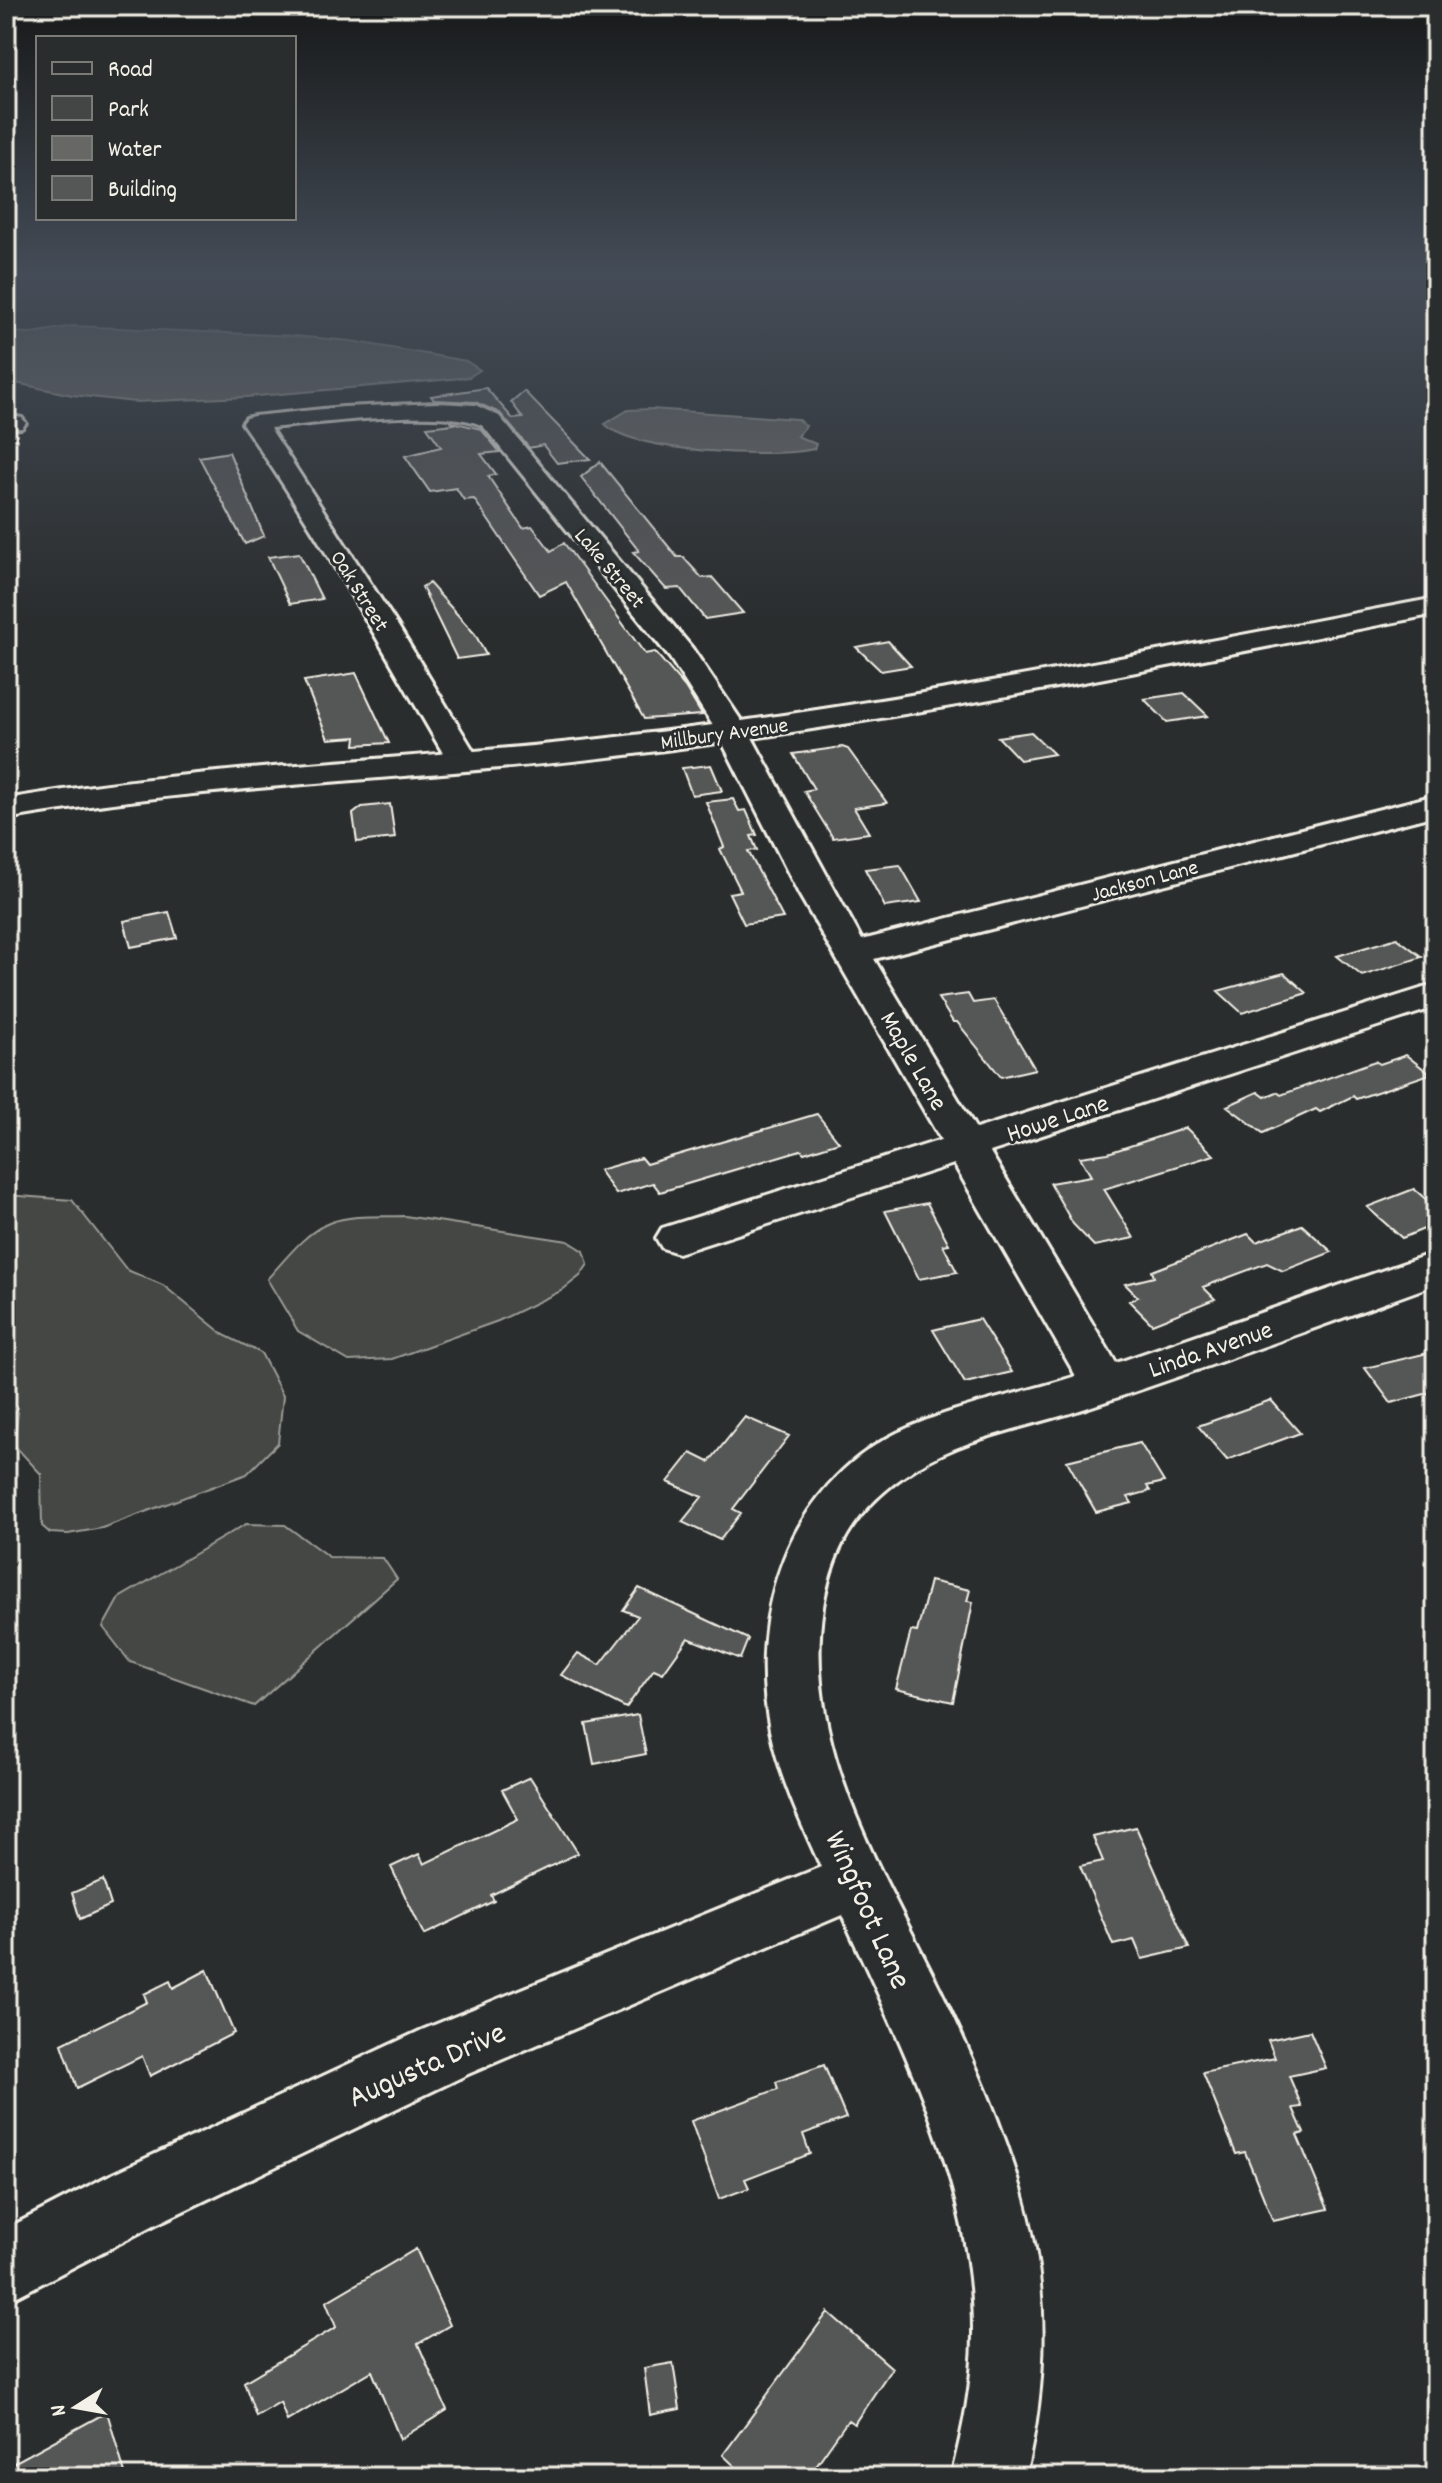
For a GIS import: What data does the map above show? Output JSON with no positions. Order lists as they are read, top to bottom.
{
  "streets": {
    "street": [
      "Lake Street",
      "Oak Street",
      "Millbury Avenue",
      "Jackson Lane",
      "Maple Lane",
      "Howe Lane",
      "Linda Avenue",
      "Wingfoot Lane",
      "Augusta Drive"
    ]
  },
  "crossings": [
    ["Lake Street", "Oak Street"],
    ["Lake Street", "Millbury Avenue"],
    ["Lake Street", "Maple Lane"],
    ["Oak Street", "Millbury Avenue"],
    ["Millbury Avenue", "Maple Lane"],
    ["Jackson Lane", "Maple Lane"],
    ["Maple Lane", "Howe Lane"],
    ["Maple Lane", "Linda Avenue"],
    ["Linda Avenue", "Wingfoot Lane"],
    ["Wingfoot Lane", "Augusta Drive"]
  ],
  "legend": [
    "Road",
    "Park",
    "Water",
    "Building"
  ],
  "north": "left"
}
